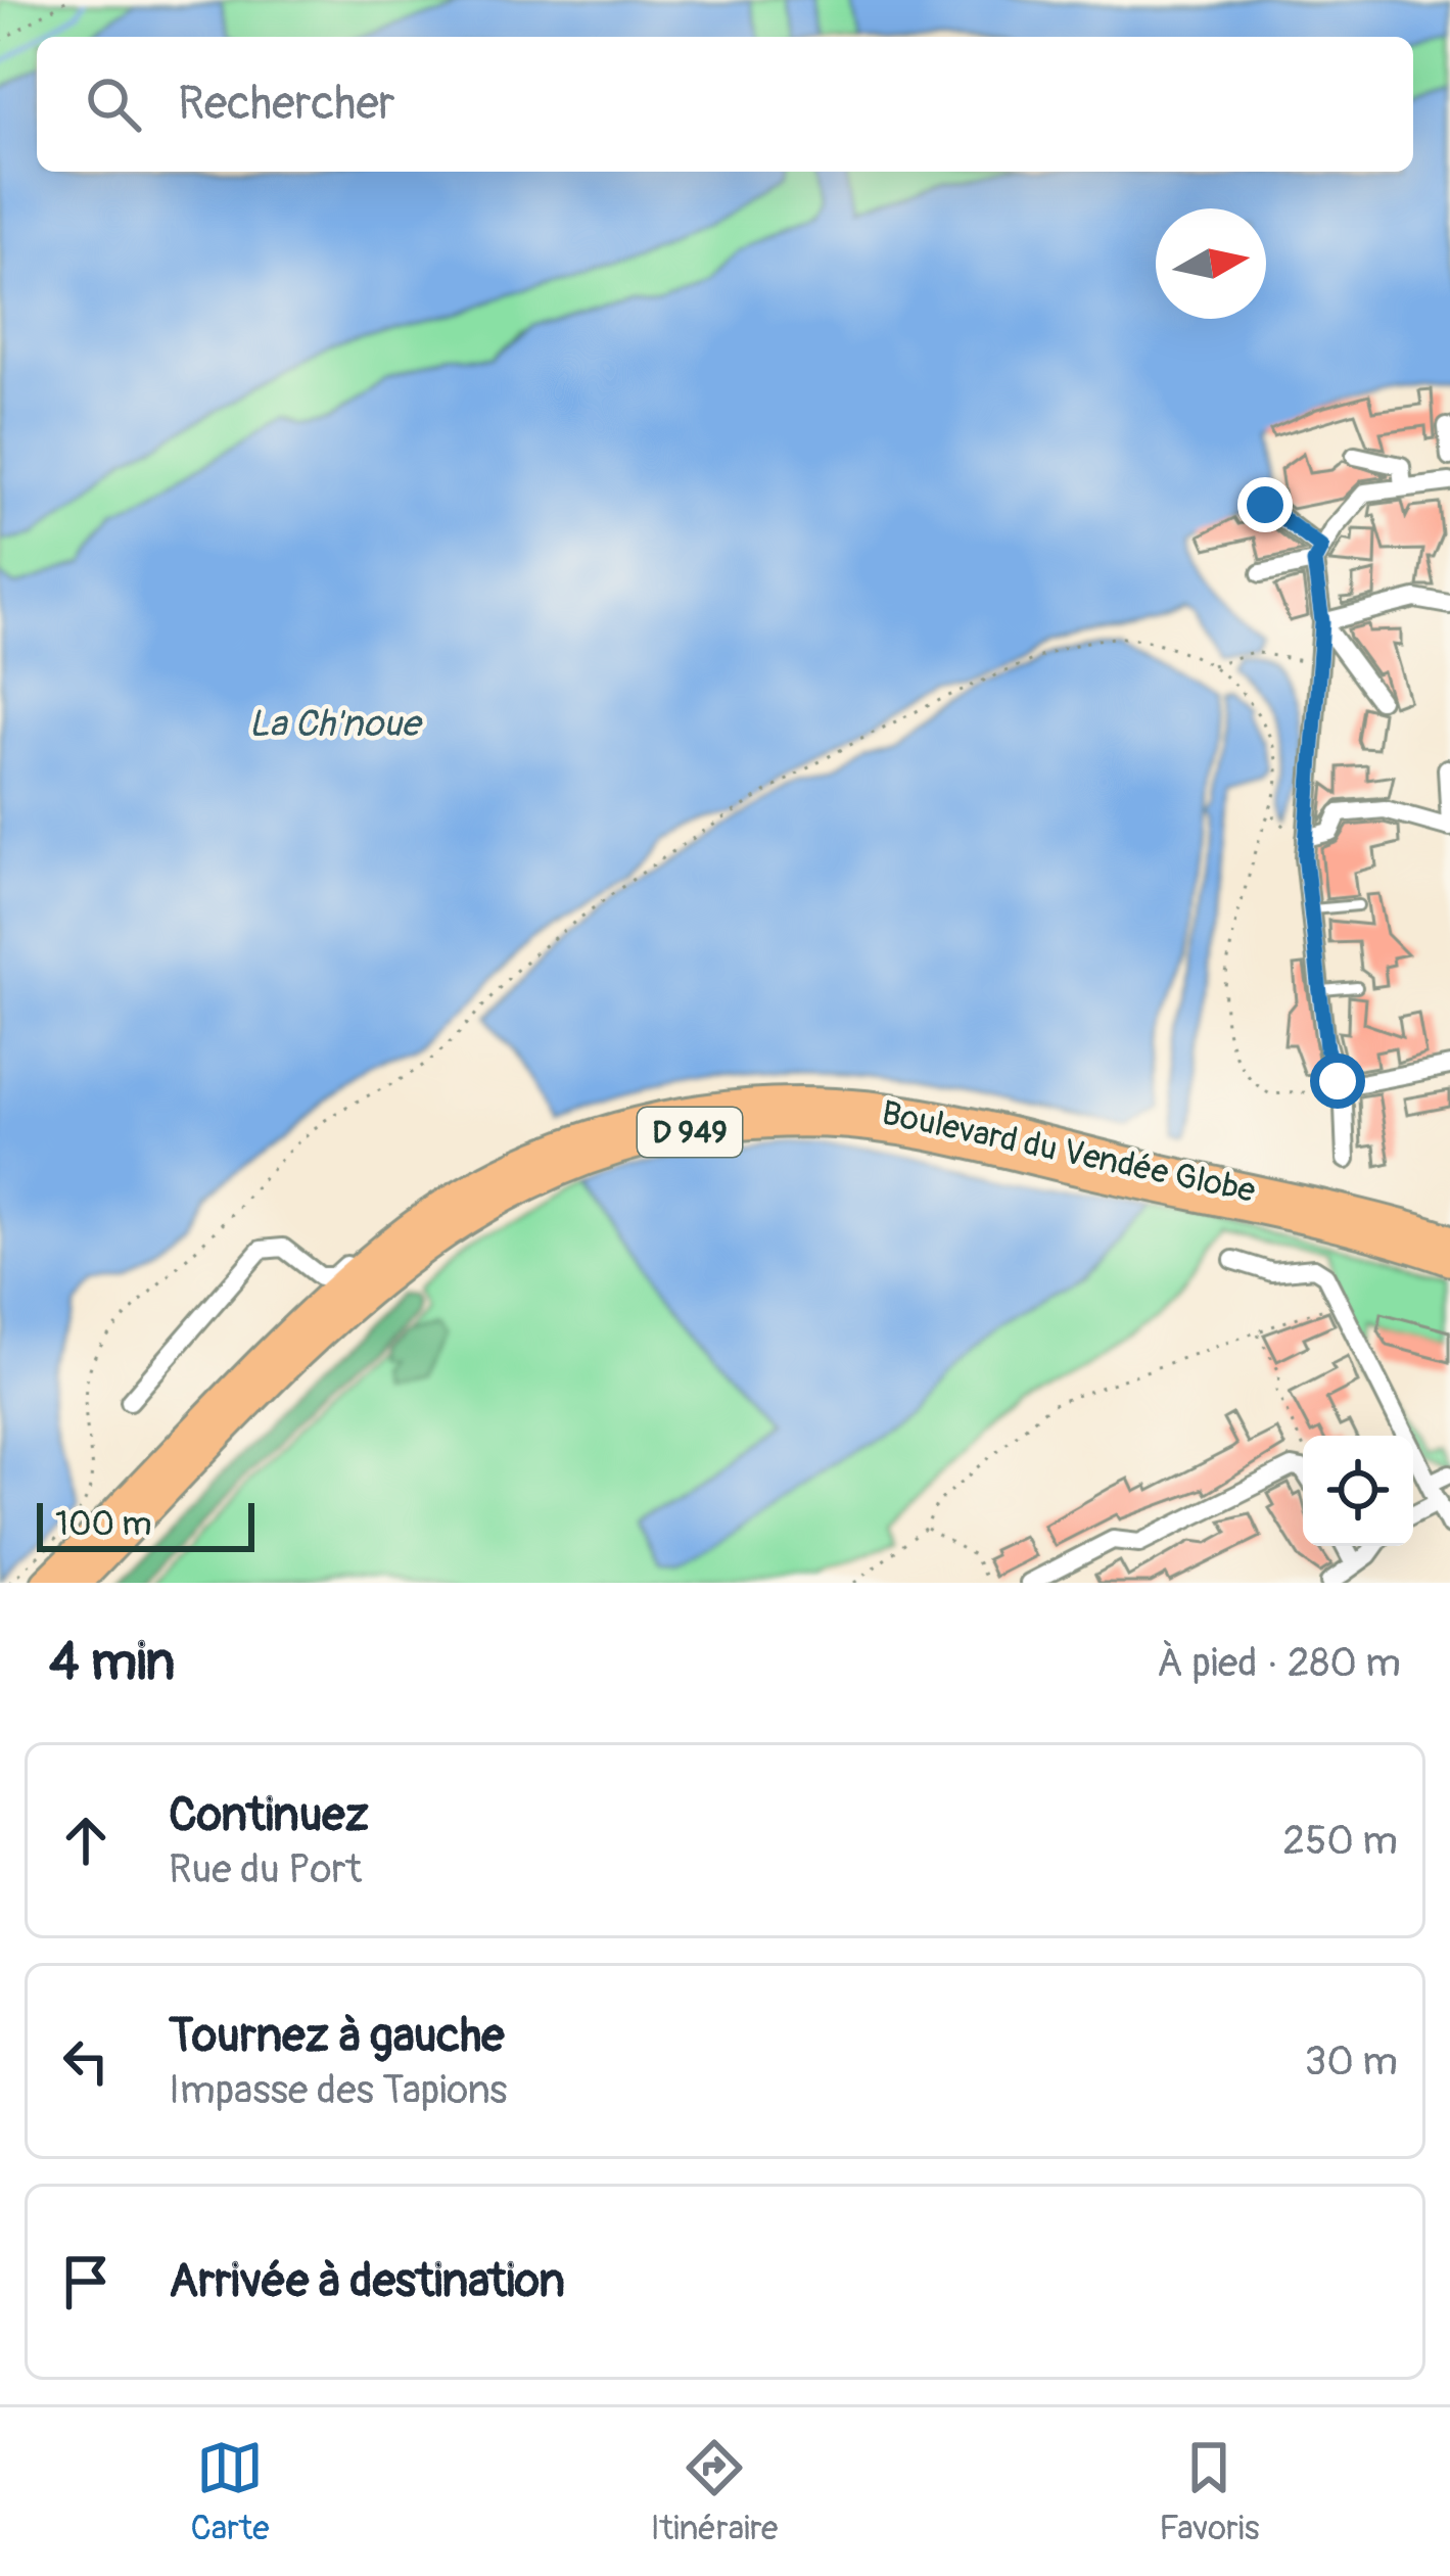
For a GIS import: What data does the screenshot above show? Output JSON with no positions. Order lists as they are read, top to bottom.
{
  "streets": {
    "main road": ["D 949", "Boulevard du Vendée Globe"]
  },
  "water": ["La Ch'noue"],
  "scale_bar": "100 m",
  "north": "right",
  "page": {
    "search": "Rechercher",
    "scale": "100 m",
    "heading": ["4 min", "À pied · 280 m"],
    "list": [
      ["Continuez", "Rue du Port", "250 m"],
      ["Tournez à gauche", "Impasse des Tapions", "30 m"],
      "Arrivée à destination"
    ],
    "nav": ["Carte", "Itinéraire", "Favoris"]
  }
}
